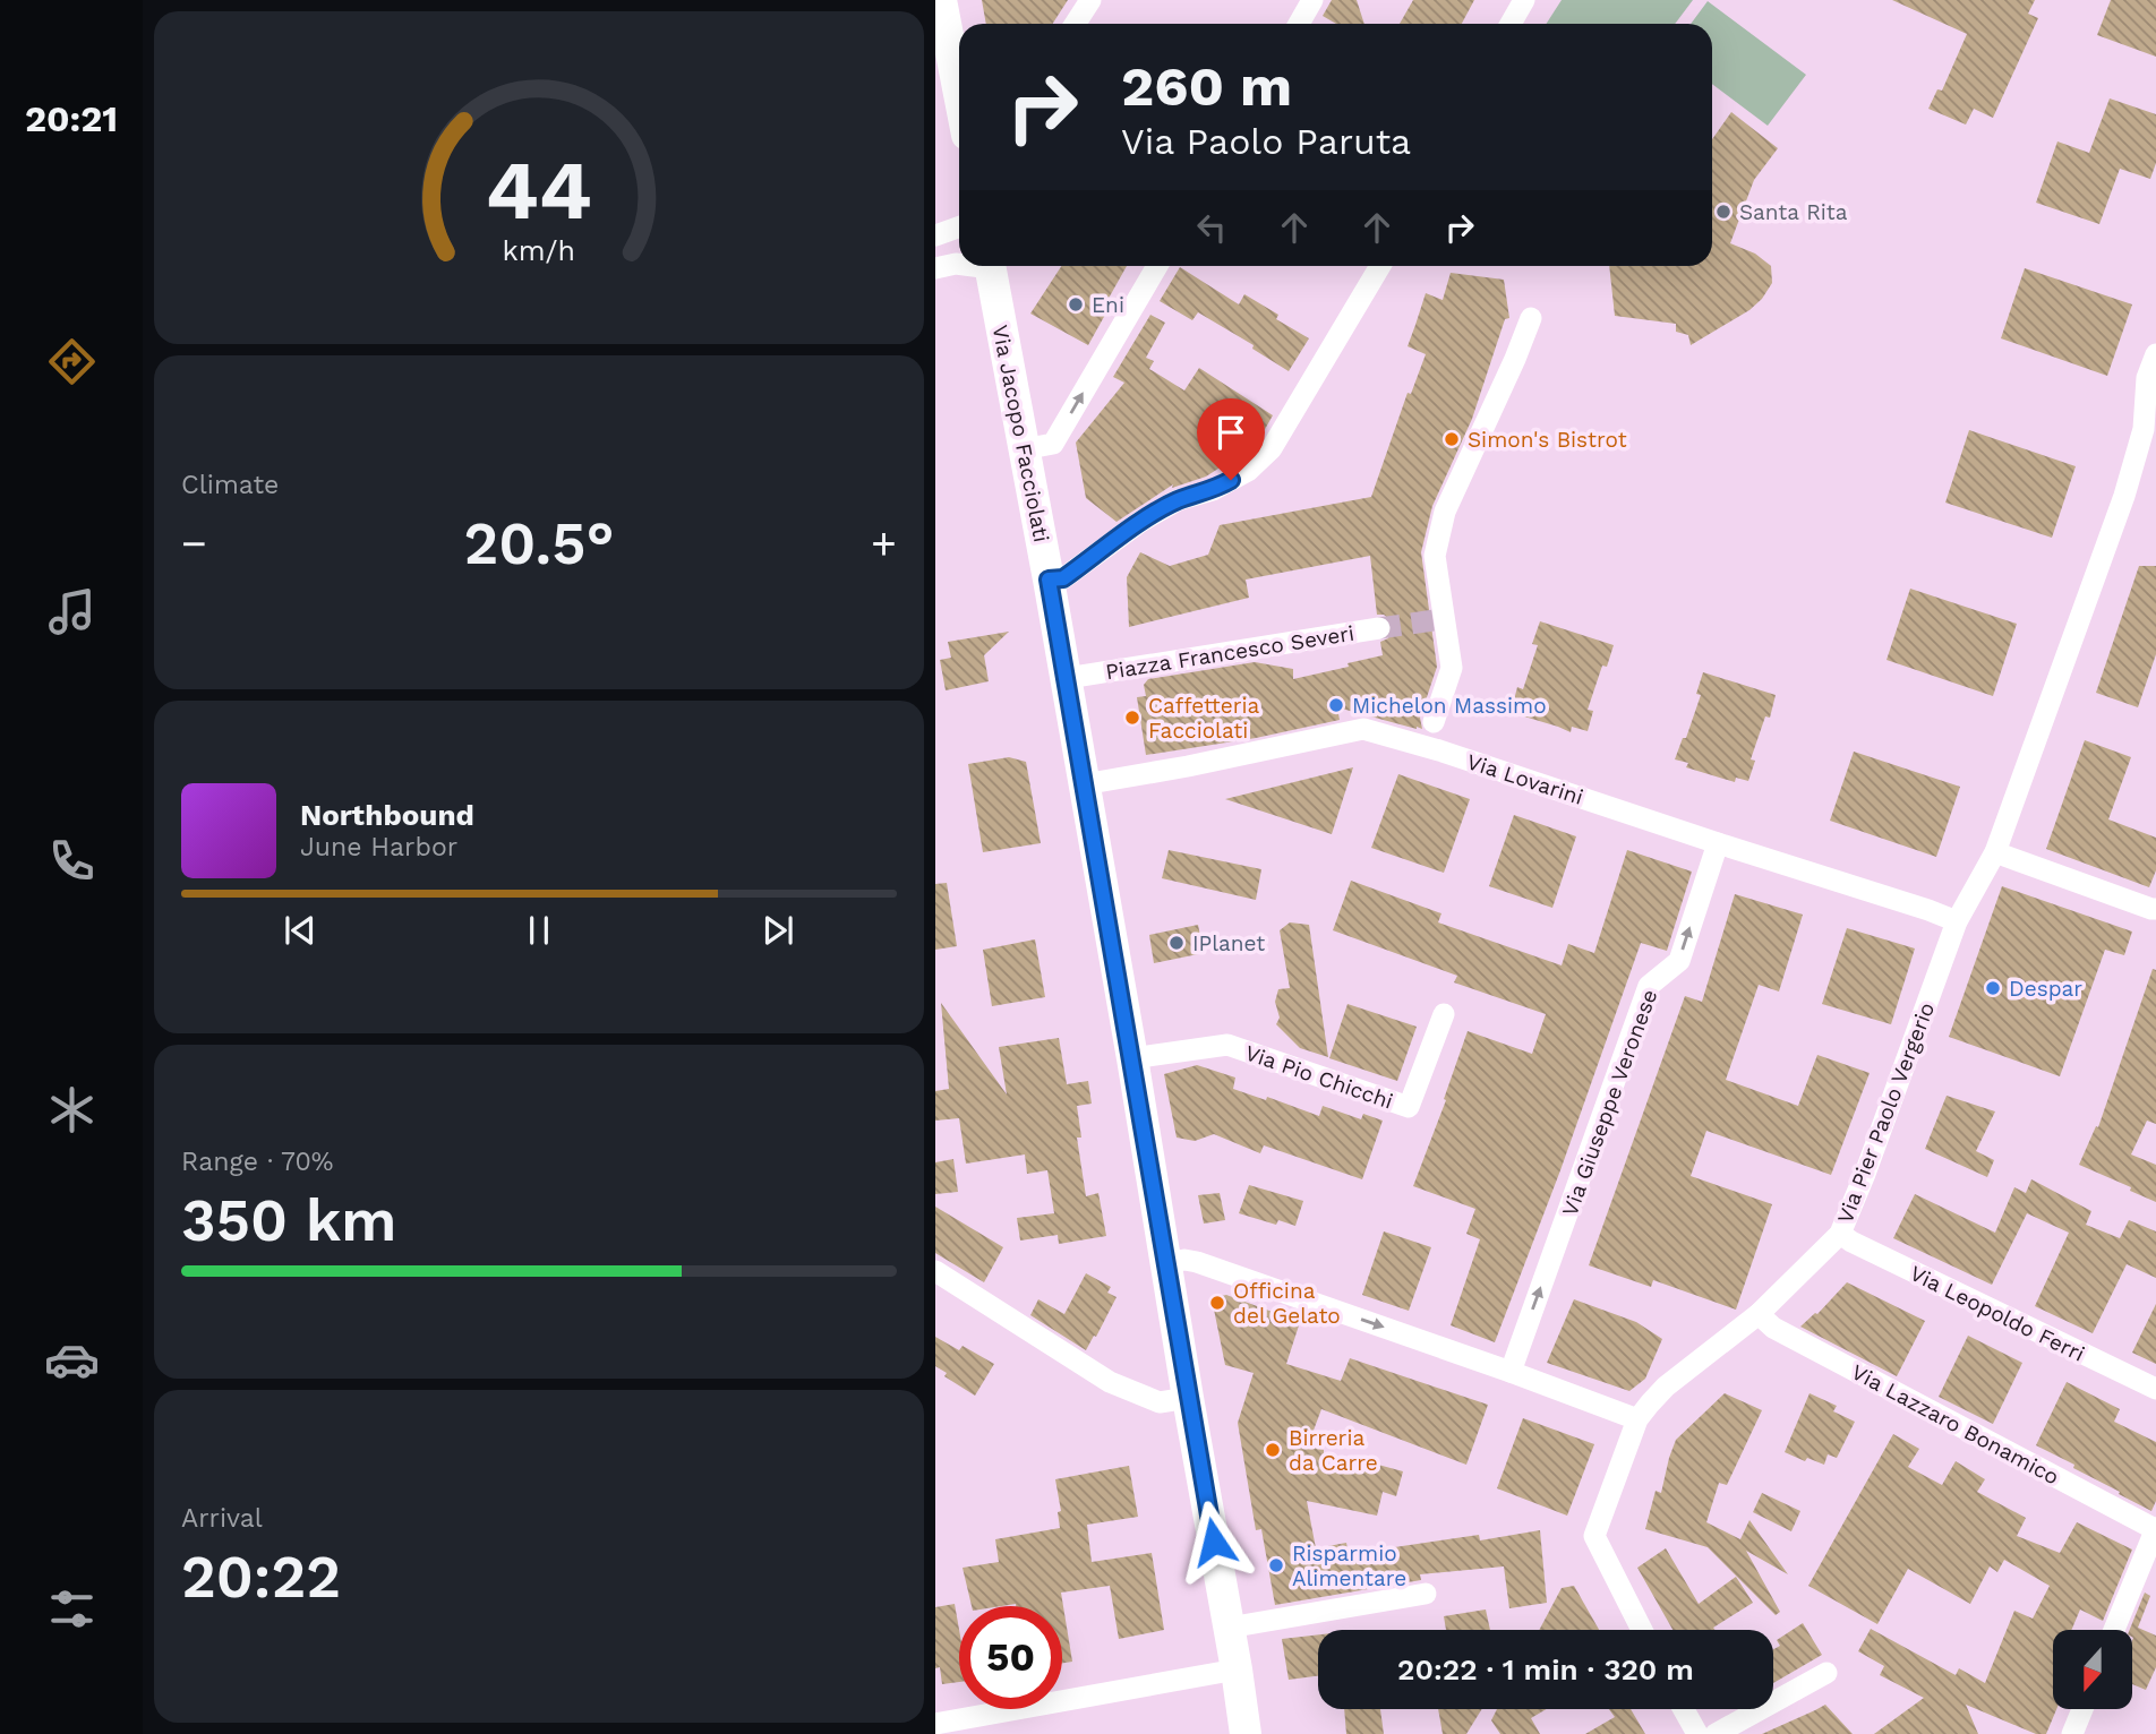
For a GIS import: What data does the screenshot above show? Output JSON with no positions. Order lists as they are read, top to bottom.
{
  "streets": {
    "main road": ["Via Jacopo Facciolati"],
    "street": [
      "Piazza Francesco Severi",
      "Via Lovarini",
      "Via Pio Chicchi",
      "Via Giuseppe Veronese",
      "Via Pier Paolo Vergerio",
      "Via Leopoldo Ferri",
      "Via Lazzaro Bonamico"
    ]
  },
  "crossings": [
    ["Via Jacopo Facciolati", "Via Lovarini"],
    ["Via Jacopo Facciolati", "Via Pio Chicchi"],
    ["Via Lovarini", "Via Giuseppe Veronese"],
    ["Via Lovarini", "Via Pier Paolo Vergerio"],
    ["Via Pier Paolo Vergerio", "Via Leopoldo Ferri"],
    ["Via Pier Paolo Vergerio", "Via Lazzaro Bonamico"]
  ],
  "one_way": ["Via Giuseppe Veronese"],
  "places": [
    "Santa Rita",
    "Eni",
    "Simon's Bistrot",
    "Michelon Massimo",
    "Caffetteria Facciolati",
    "IPlanet",
    "Despar",
    "Officina del Gelato",
    "Birreria da Carre",
    "Risparmio Alimentare"
  ],
  "north": "bottom",
  "page": {
    "tabs": "20:21",
    "turn": ["260 m", "Via Paolo Paruta"],
    "tile": [
      "Climate",
      ["Range · 70%", "350 km"],
      ["Arrival", "20:22"]
    ],
    "heat": ["−", "20.5°", "+"],
    "song": ["Northbound", "June Harbor"],
    "limit": "50",
    "trip": "20:22 · 1 min · 320 m",
    "gauge": ["44", "km/h"]
  }
}
